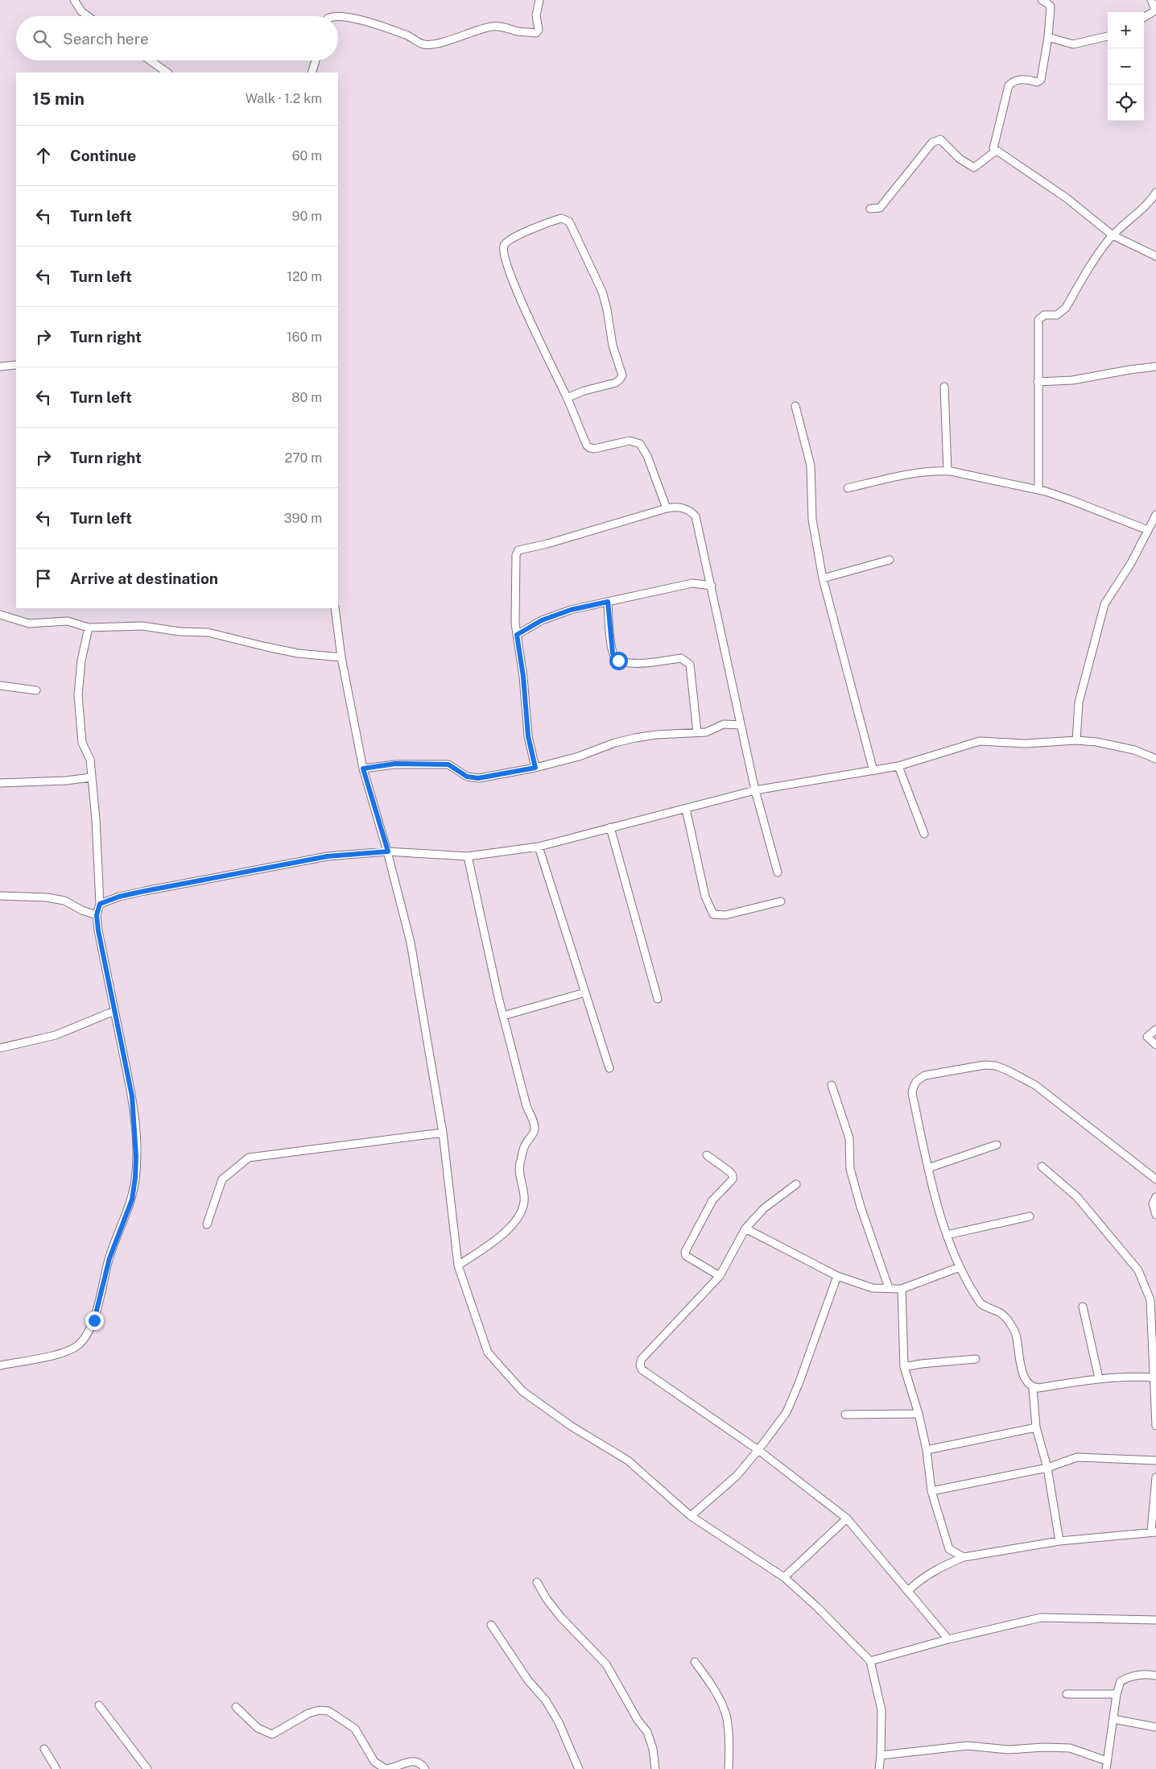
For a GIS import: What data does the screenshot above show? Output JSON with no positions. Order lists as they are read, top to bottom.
{
  "page": {
    "map_buttons": ["+", "−"],
    "search": "Search here",
    "heading": ["15 min", "Walk · 1.2 km"],
    "list": [
      ["Continue", "60 m"],
      ["Turn left", "90 m"],
      ["Turn left", "120 m"],
      ["Turn right", "160 m"],
      ["Turn left", "80 m"],
      ["Turn right", "270 m"],
      ["Turn left", "390 m"],
      "Arrive at destination"
    ]
  }
}
